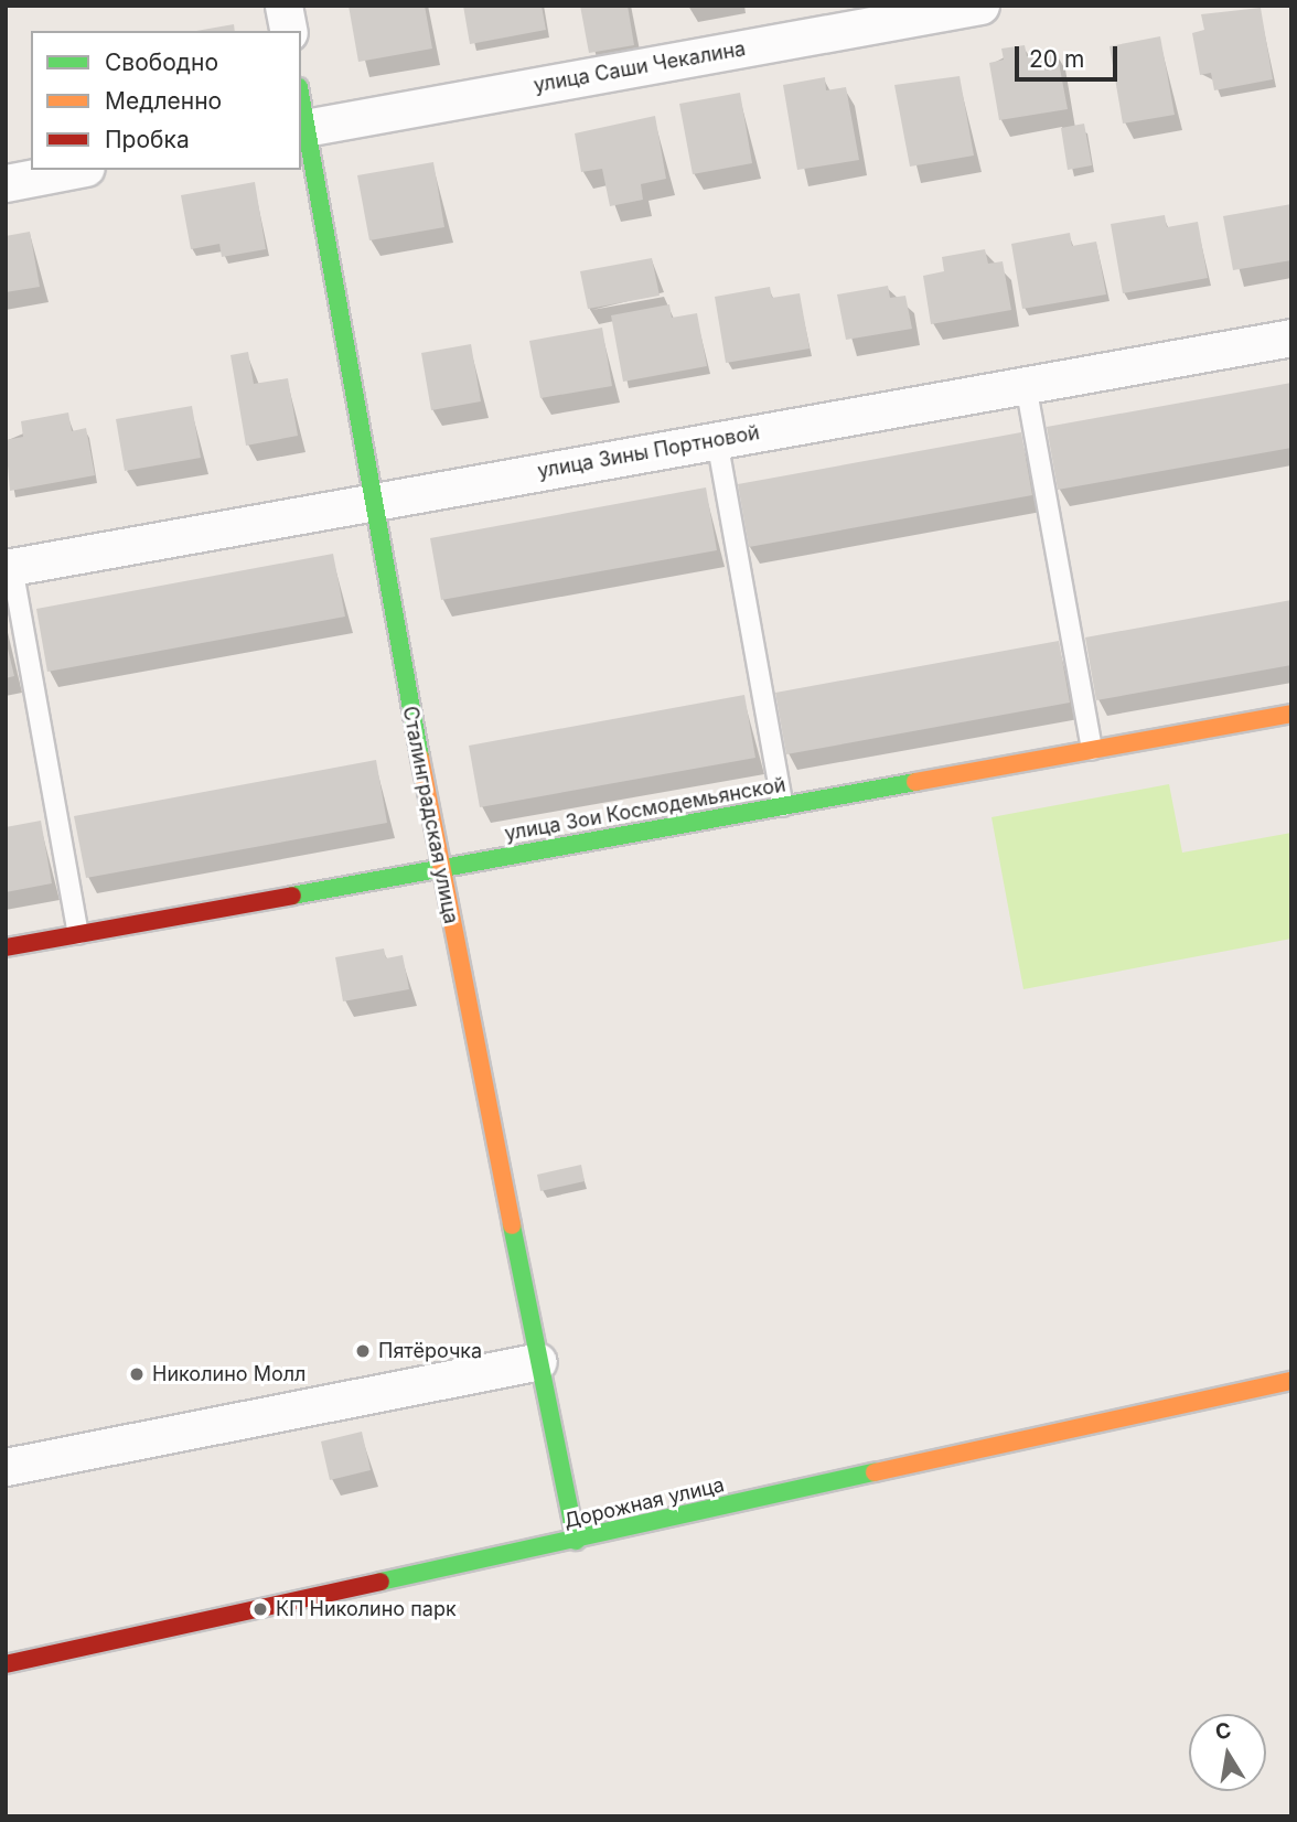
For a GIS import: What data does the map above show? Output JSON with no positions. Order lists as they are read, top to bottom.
{
  "streets": {
    "street": [
      "улица Саши Чекалина",
      "улица Зины Портновой",
      "улица Зои Космодемьянской",
      "Сталинградская улица",
      "Дорожная улица"
    ]
  },
  "crossings": [
    ["улица Саши Чекалина", "Сталинградская улица"],
    ["улица Зины Портновой", "Сталинградская улица"],
    ["улица Зои Космодемьянской", "Сталинградская улица"],
    ["Сталинградская улица", "Дорожная улица"]
  ],
  "places": ["Пятёрочка", "Николино Молл", "КП Николино парк"],
  "legend": ["Свободно", "Медленно", "Пробка"],
  "scale_bar": "20 m",
  "north": "top"
}
